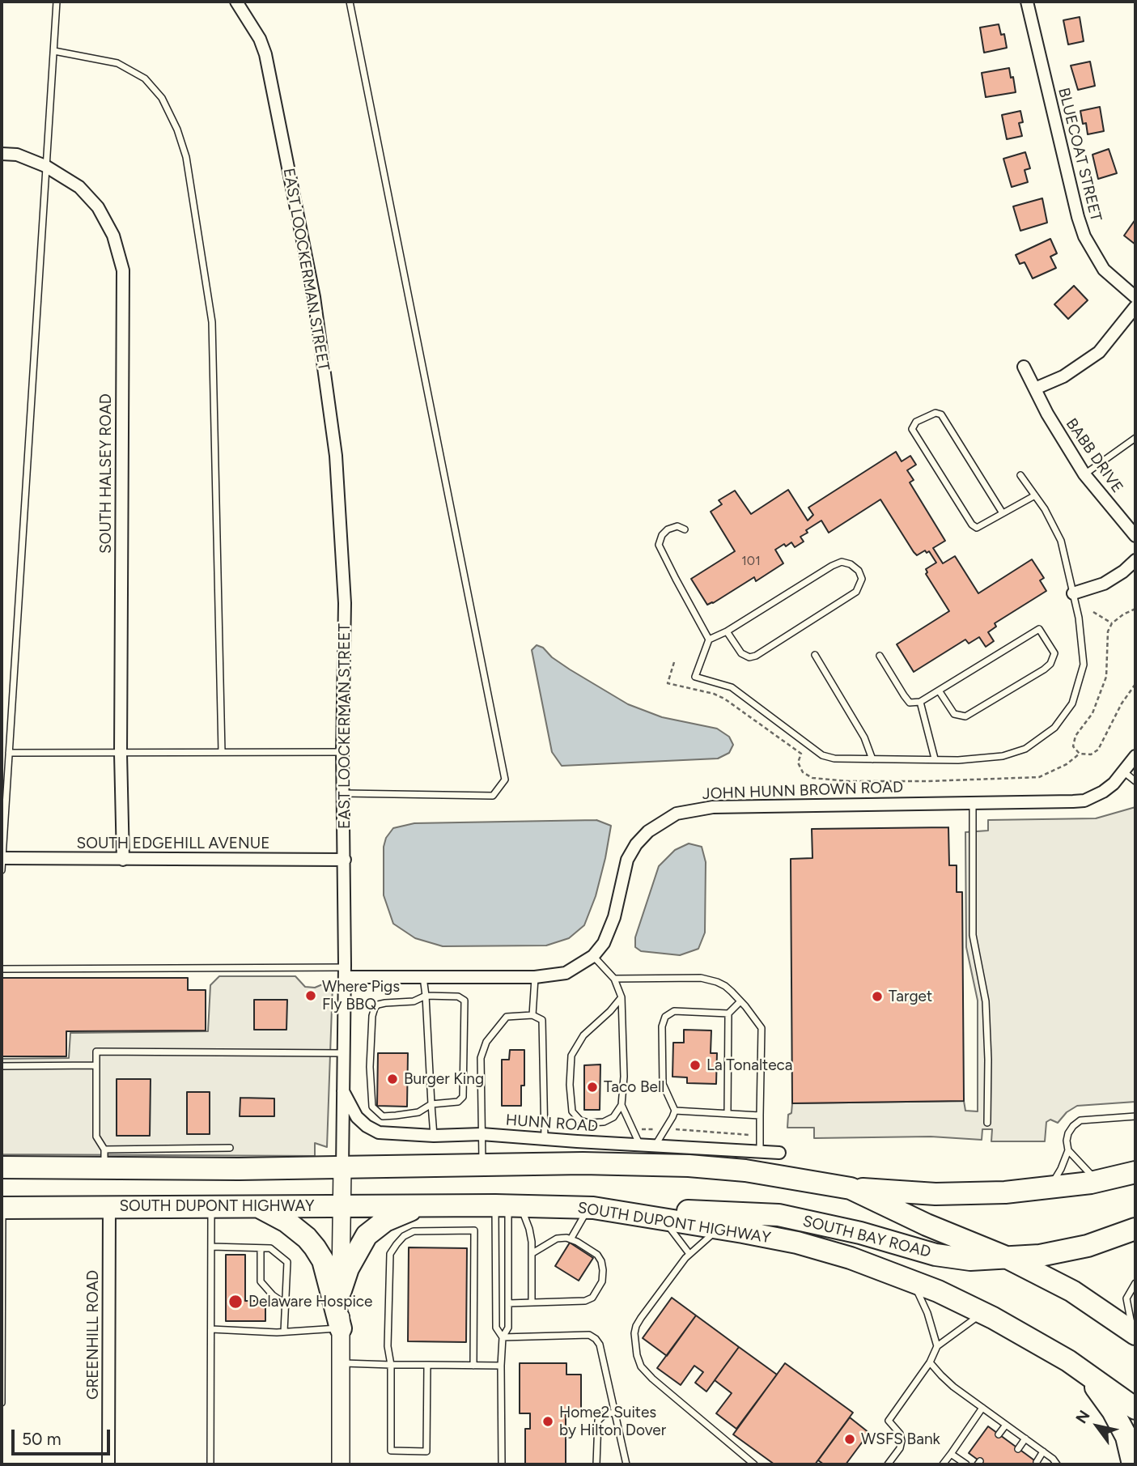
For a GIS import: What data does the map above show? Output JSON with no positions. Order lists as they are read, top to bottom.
{
  "streets": {
    "highway": ["SOUTH DUPONT HIGHWAY", "SOUTH BAY ROAD"],
    "street": [
      "BLUECOAT STREET",
      "EAST LOOCKERMAN STREET",
      "BABB DRIVE",
      "SOUTH HALSEY ROAD",
      "JOHN HUNN BROWN ROAD",
      "SOUTH EDGEHILL AVENUE",
      "HUNN ROAD",
      "GREENHILL ROAD"
    ]
  },
  "crossings": [
    ["EAST LOOCKERMAN STREET", "JOHN HUNN BROWN ROAD"],
    ["EAST LOOCKERMAN STREET", "SOUTH EDGEHILL AVENUE"],
    ["EAST LOOCKERMAN STREET", "HUNN ROAD"],
    ["EAST LOOCKERMAN STREET", "SOUTH DUPONT HIGHWAY"],
    ["SOUTH HALSEY ROAD", "SOUTH EDGEHILL AVENUE"],
    ["SOUTH DUPONT HIGHWAY", "SOUTH BAY ROAD"],
    ["SOUTH DUPONT HIGHWAY", "GREENHILL ROAD"]
  ],
  "places": [
    "Where Pigs Fly BBQ",
    "Target",
    "La Tonalteca",
    "Burger King",
    "Taco Bell",
    "Delaware Hospice",
    "Home2 Suites by Hilton Dover",
    "WSFS Bank"
  ],
  "house_numbers": ["101"],
  "scale_bar": "50 m",
  "north": "top left"
}
